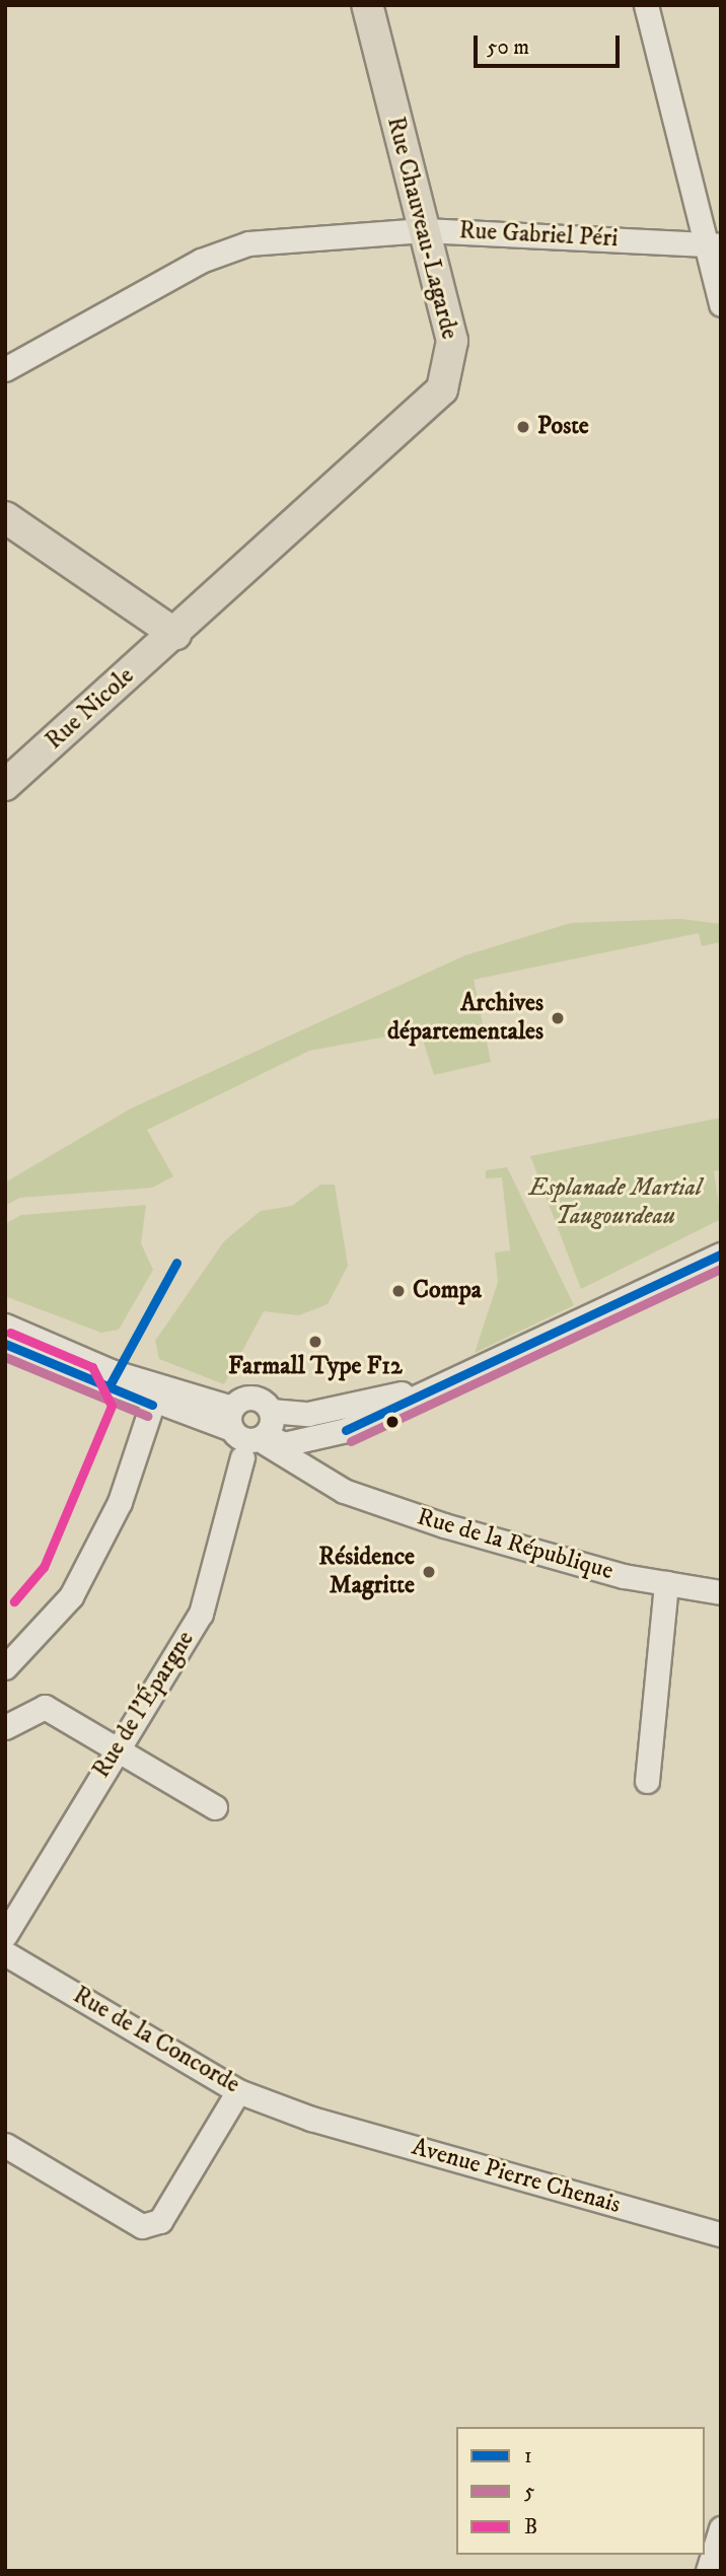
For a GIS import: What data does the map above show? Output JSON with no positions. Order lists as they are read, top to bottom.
{
  "streets": {
    "main road": ["Rue Chauveau-Lagarde", "Rue Nicole"],
    "street": [
      "Rue Gabriel Péri",
      "Rue de la République",
      "Rue de l'Épargne",
      "Rue de la Concorde",
      "Avenue Pierre Chenais"
    ]
  },
  "crossings": [
    ["Rue Chauveau-Lagarde", "Rue Gabriel Péri"],
    ["Rue Chauveau-Lagarde", "Rue Nicole"],
    ["Rue de la République", "Rue de l'Épargne"],
    ["Rue de la Concorde", "Avenue Pierre Chenais"]
  ],
  "parks": ["Esplanade Martial Taugourdeau"],
  "places": [
    "Poste",
    "Archives départementales",
    "Compa",
    "Farmall Type F12",
    "Résidence Magritte"
  ],
  "lines": ["transit line 1", "transit line 5", "transit line B"],
  "legend": ["1", "5", "B"],
  "scale_bar": "50 m"
}
